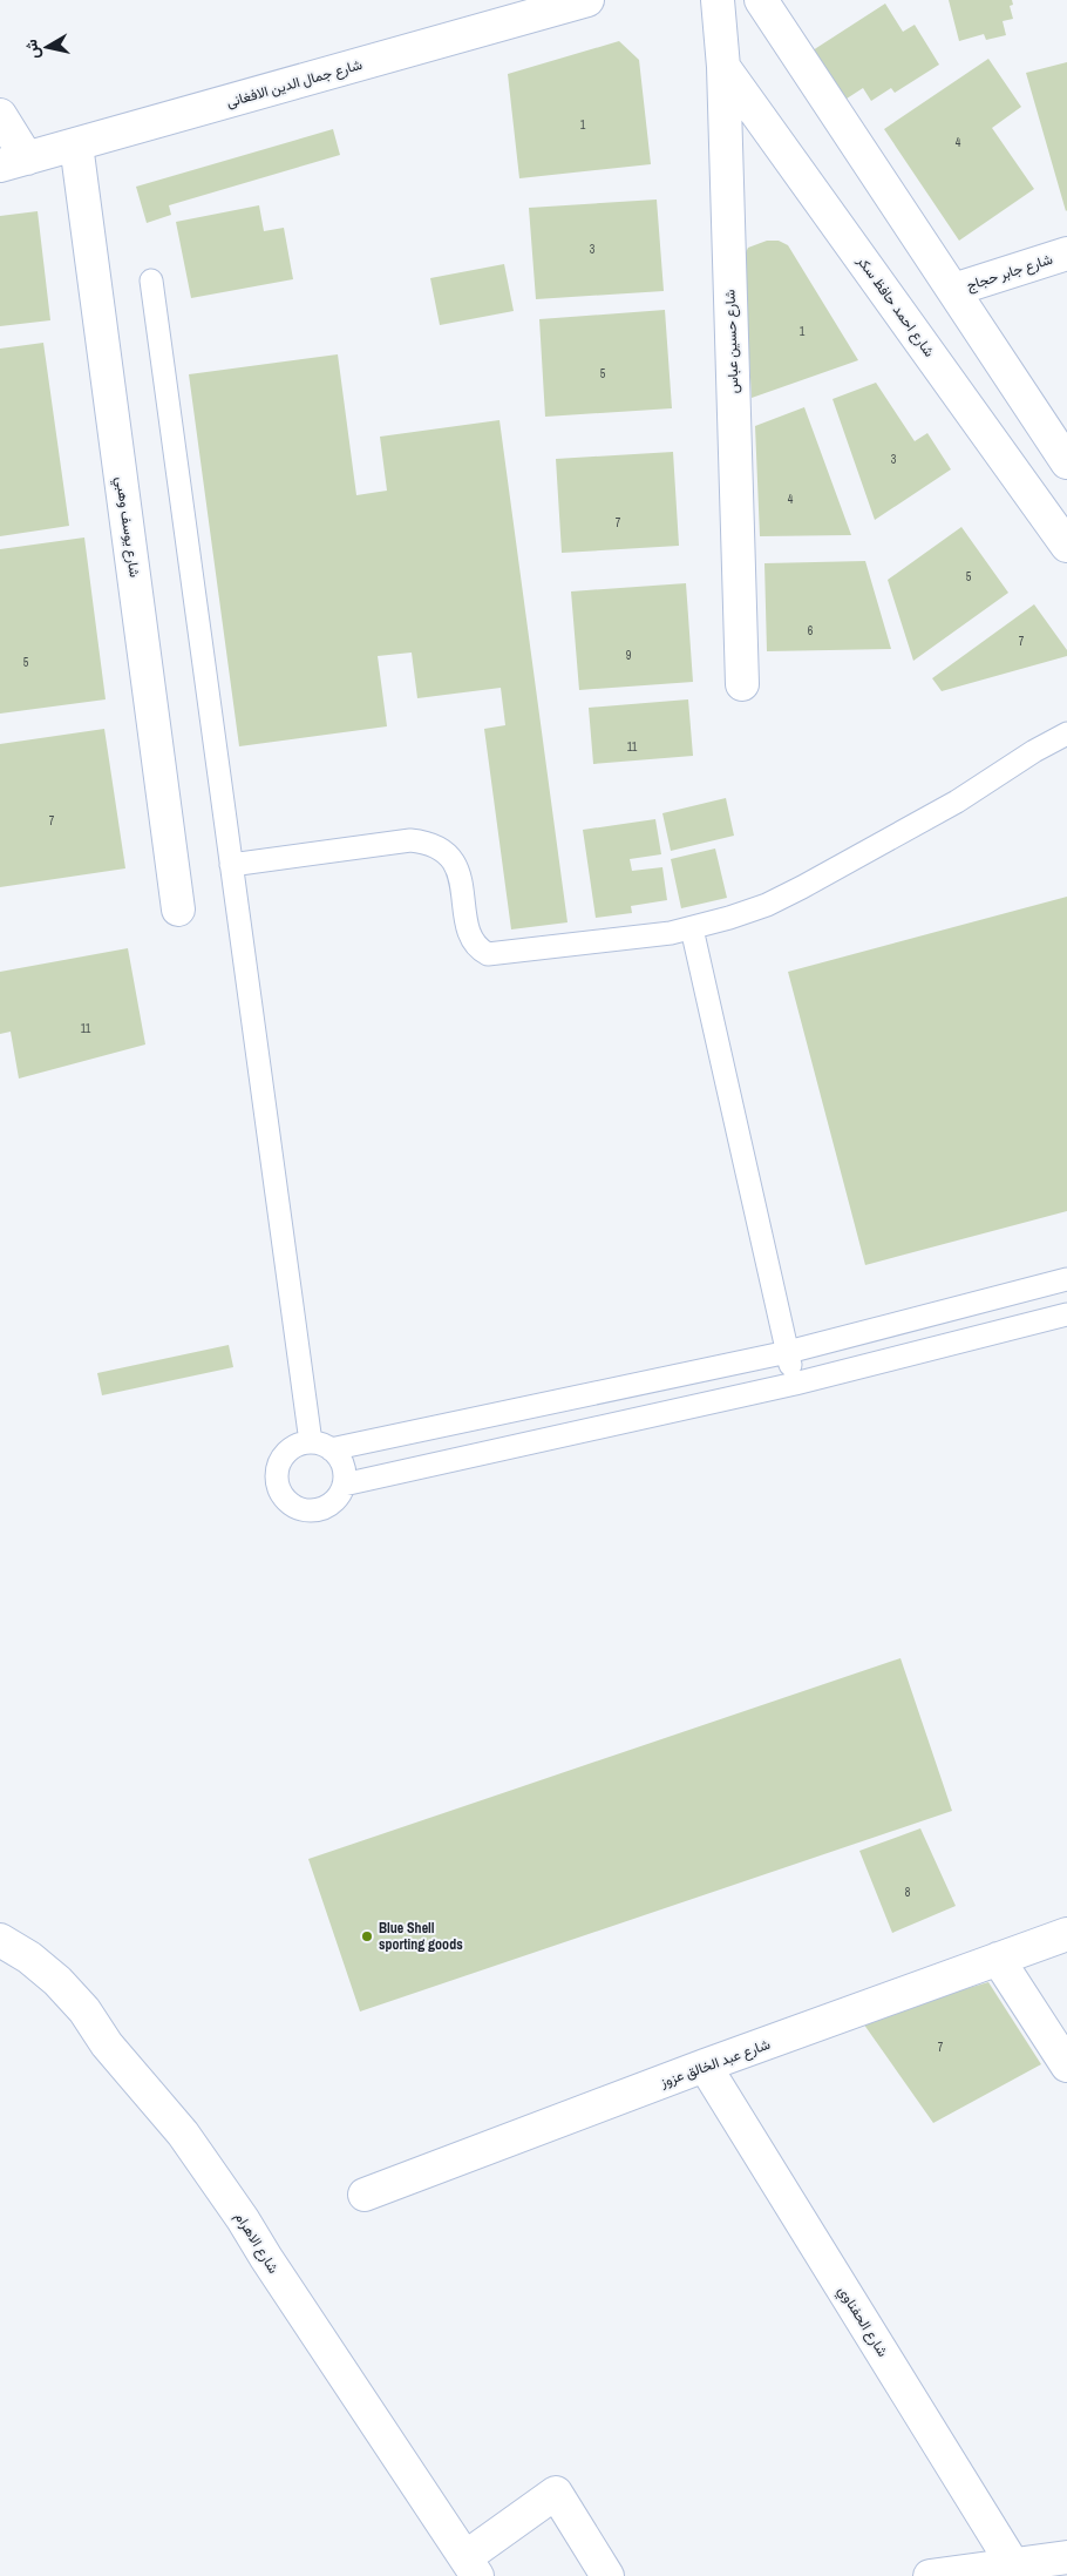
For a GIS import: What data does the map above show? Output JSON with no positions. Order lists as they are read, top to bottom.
{
  "streets": {
    "street": [
      "شارع جمال الدين الافغانى",
      "شارع جابر حجاج",
      "شارع احمد حافظ سكر",
      "شارع حسين عباس",
      "شارع يوسف وهبي",
      "شارع عبد الخالق عزوز",
      "شارع الاهرام",
      "شارع الحفناوي"
    ]
  },
  "crossings": [
    ["شارع جمال الدين الافغانى", "شارع يوسف وهبي"],
    ["شارع احمد حافظ سكر", "شارع حسين عباس"],
    ["شارع عبد الخالق عزوز", "شارع الحفناوي"]
  ],
  "places": ["Blue Shell sporting goods"],
  "house_numbers": [
    "1",
    "4",
    "3",
    "1",
    "5",
    "3",
    "4",
    "7",
    "5",
    "6",
    "7",
    "9",
    "5",
    "11",
    "7",
    "11",
    "8",
    "7"
  ],
  "north": "left"
}
